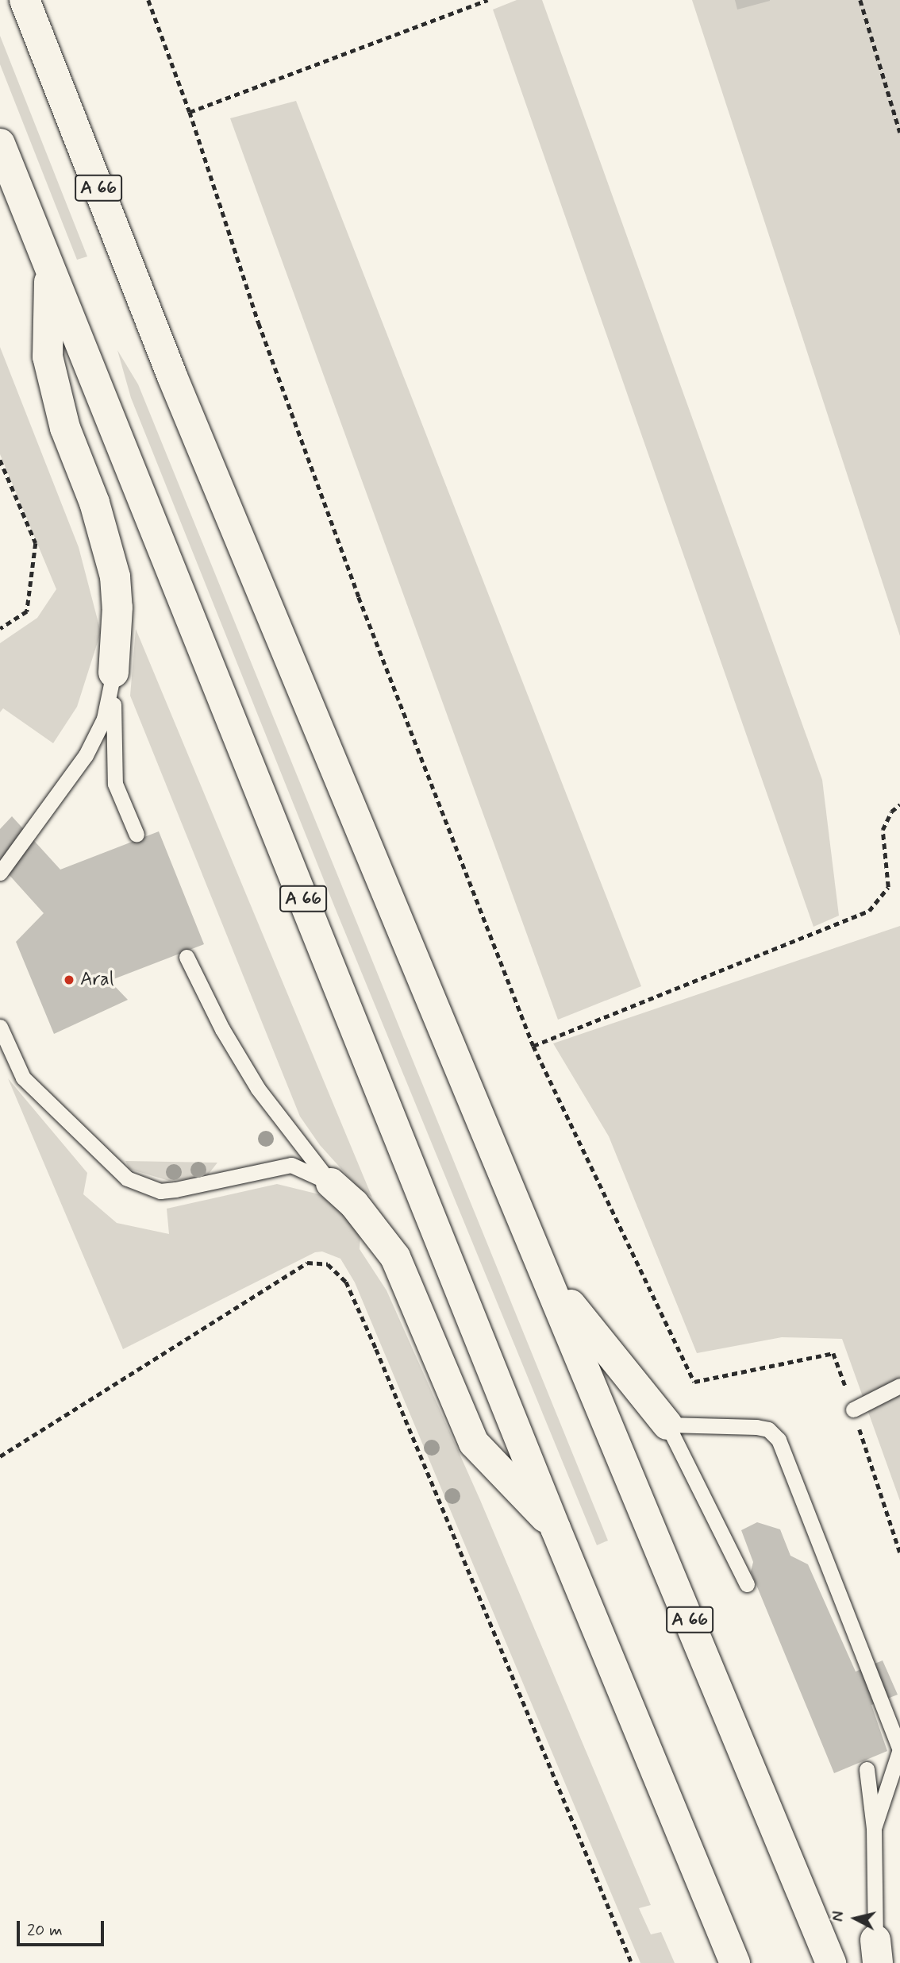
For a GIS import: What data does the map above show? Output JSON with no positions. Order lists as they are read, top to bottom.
{
  "streets": {
    "highway": ["A 66"]
  },
  "places": ["Aral"],
  "scale_bar": "20 m",
  "north": "left"
}
